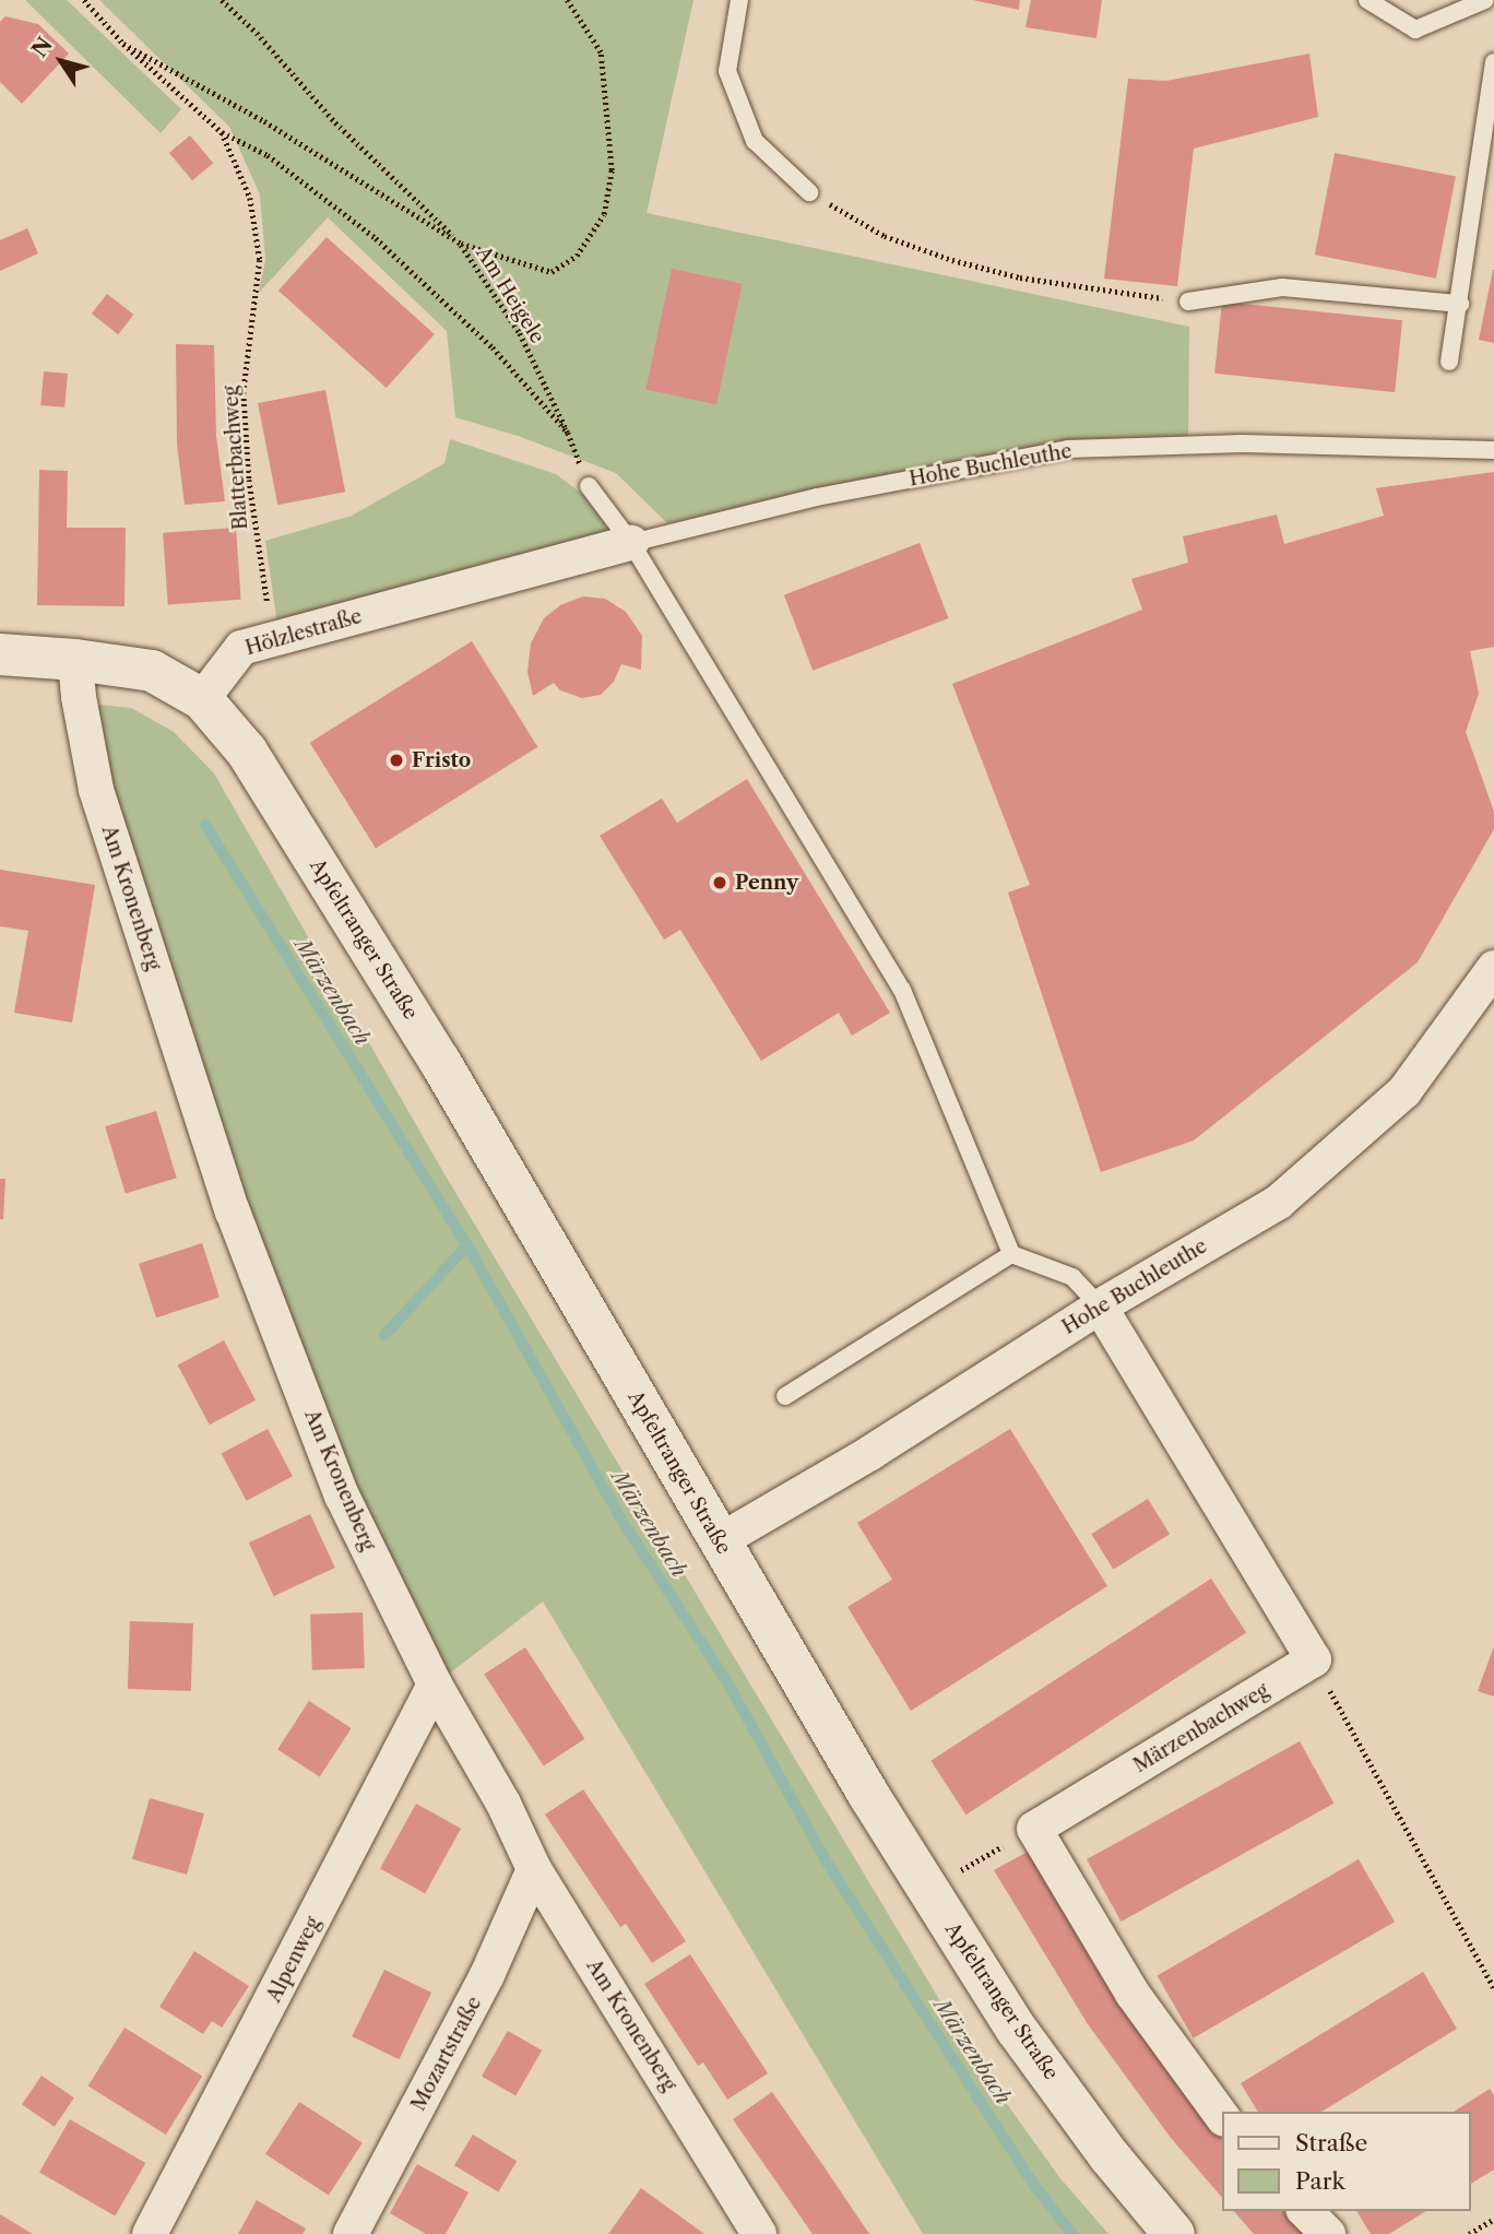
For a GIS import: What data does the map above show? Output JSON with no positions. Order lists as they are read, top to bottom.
{
  "streets": {
    "street": [
      "Hohe Buchleuthe",
      "Hölzlestraße",
      "Am Kronenberg",
      "Apfeltranger Straße",
      "Märzenbachweg",
      "Alpenweg",
      "Mozartstraße"
    ],
    "path": ["Am Heigele", "Blatterbachweg"]
  },
  "crossings": [
    ["Am Heigele", "Blatterbachweg"],
    ["Blatterbachweg", "Hölzlestraße"],
    ["Hohe Buchleuthe", "Hölzlestraße"],
    ["Hohe Buchleuthe", "Apfeltranger Straße"],
    ["Hölzlestraße", "Apfeltranger Straße"],
    ["Am Kronenberg", "Alpenweg"],
    ["Am Kronenberg", "Mozartstraße"]
  ],
  "water": ["Märzenbach"],
  "places": ["Fristo", "Penny"],
  "legend": ["Straße", "Park"],
  "north": "top left"
}
